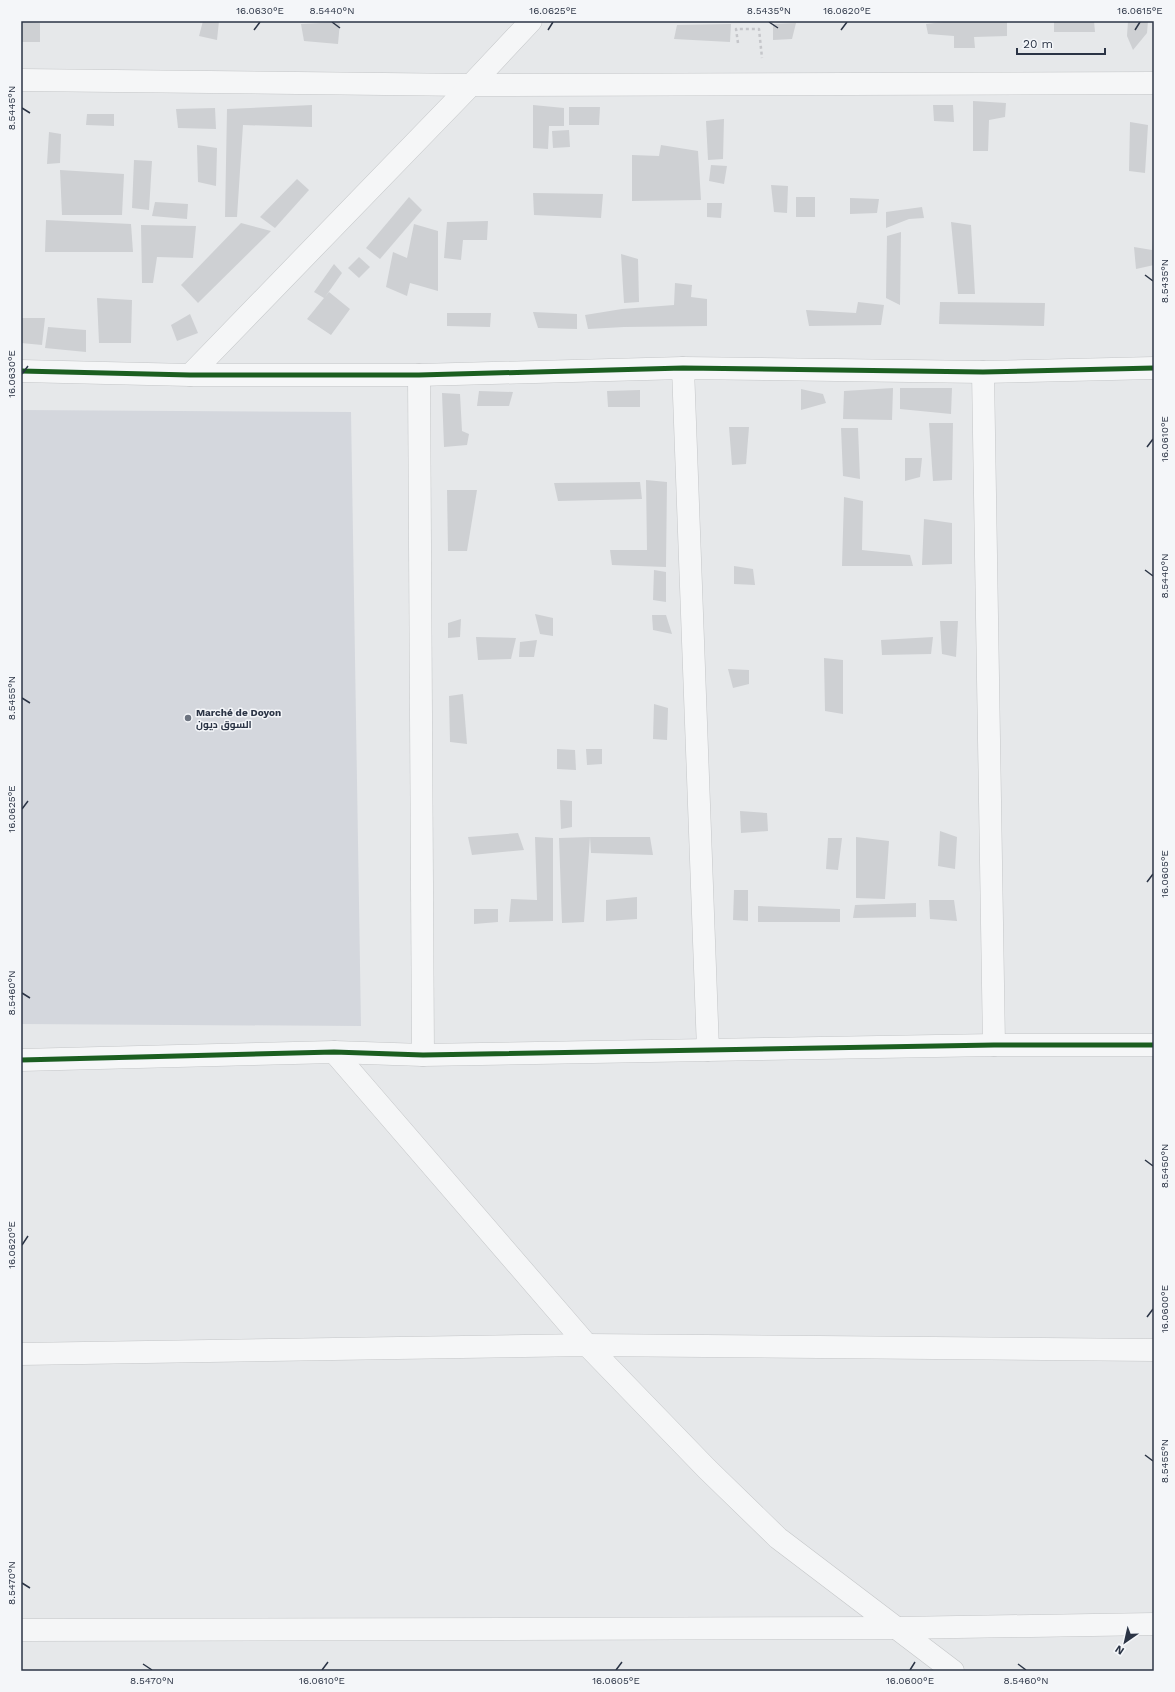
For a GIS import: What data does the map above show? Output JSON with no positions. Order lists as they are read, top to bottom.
{
  "places": ["Marché de Doyon السوق ديون"],
  "scale_bar": "20 m",
  "north": "bottom left",
  "coordinates": [
    "16.0630°E",
    "8.5440°N",
    "16.0625°E",
    "8.5435°N",
    "16.0620°E",
    "16.0615°E",
    "8.5445°N",
    "16.0610°E",
    "8.5455°N",
    "16.0605°E",
    "8.5460°N",
    "8.5450°N",
    "16.0600°E",
    "8.5470°N"
  ]
}
